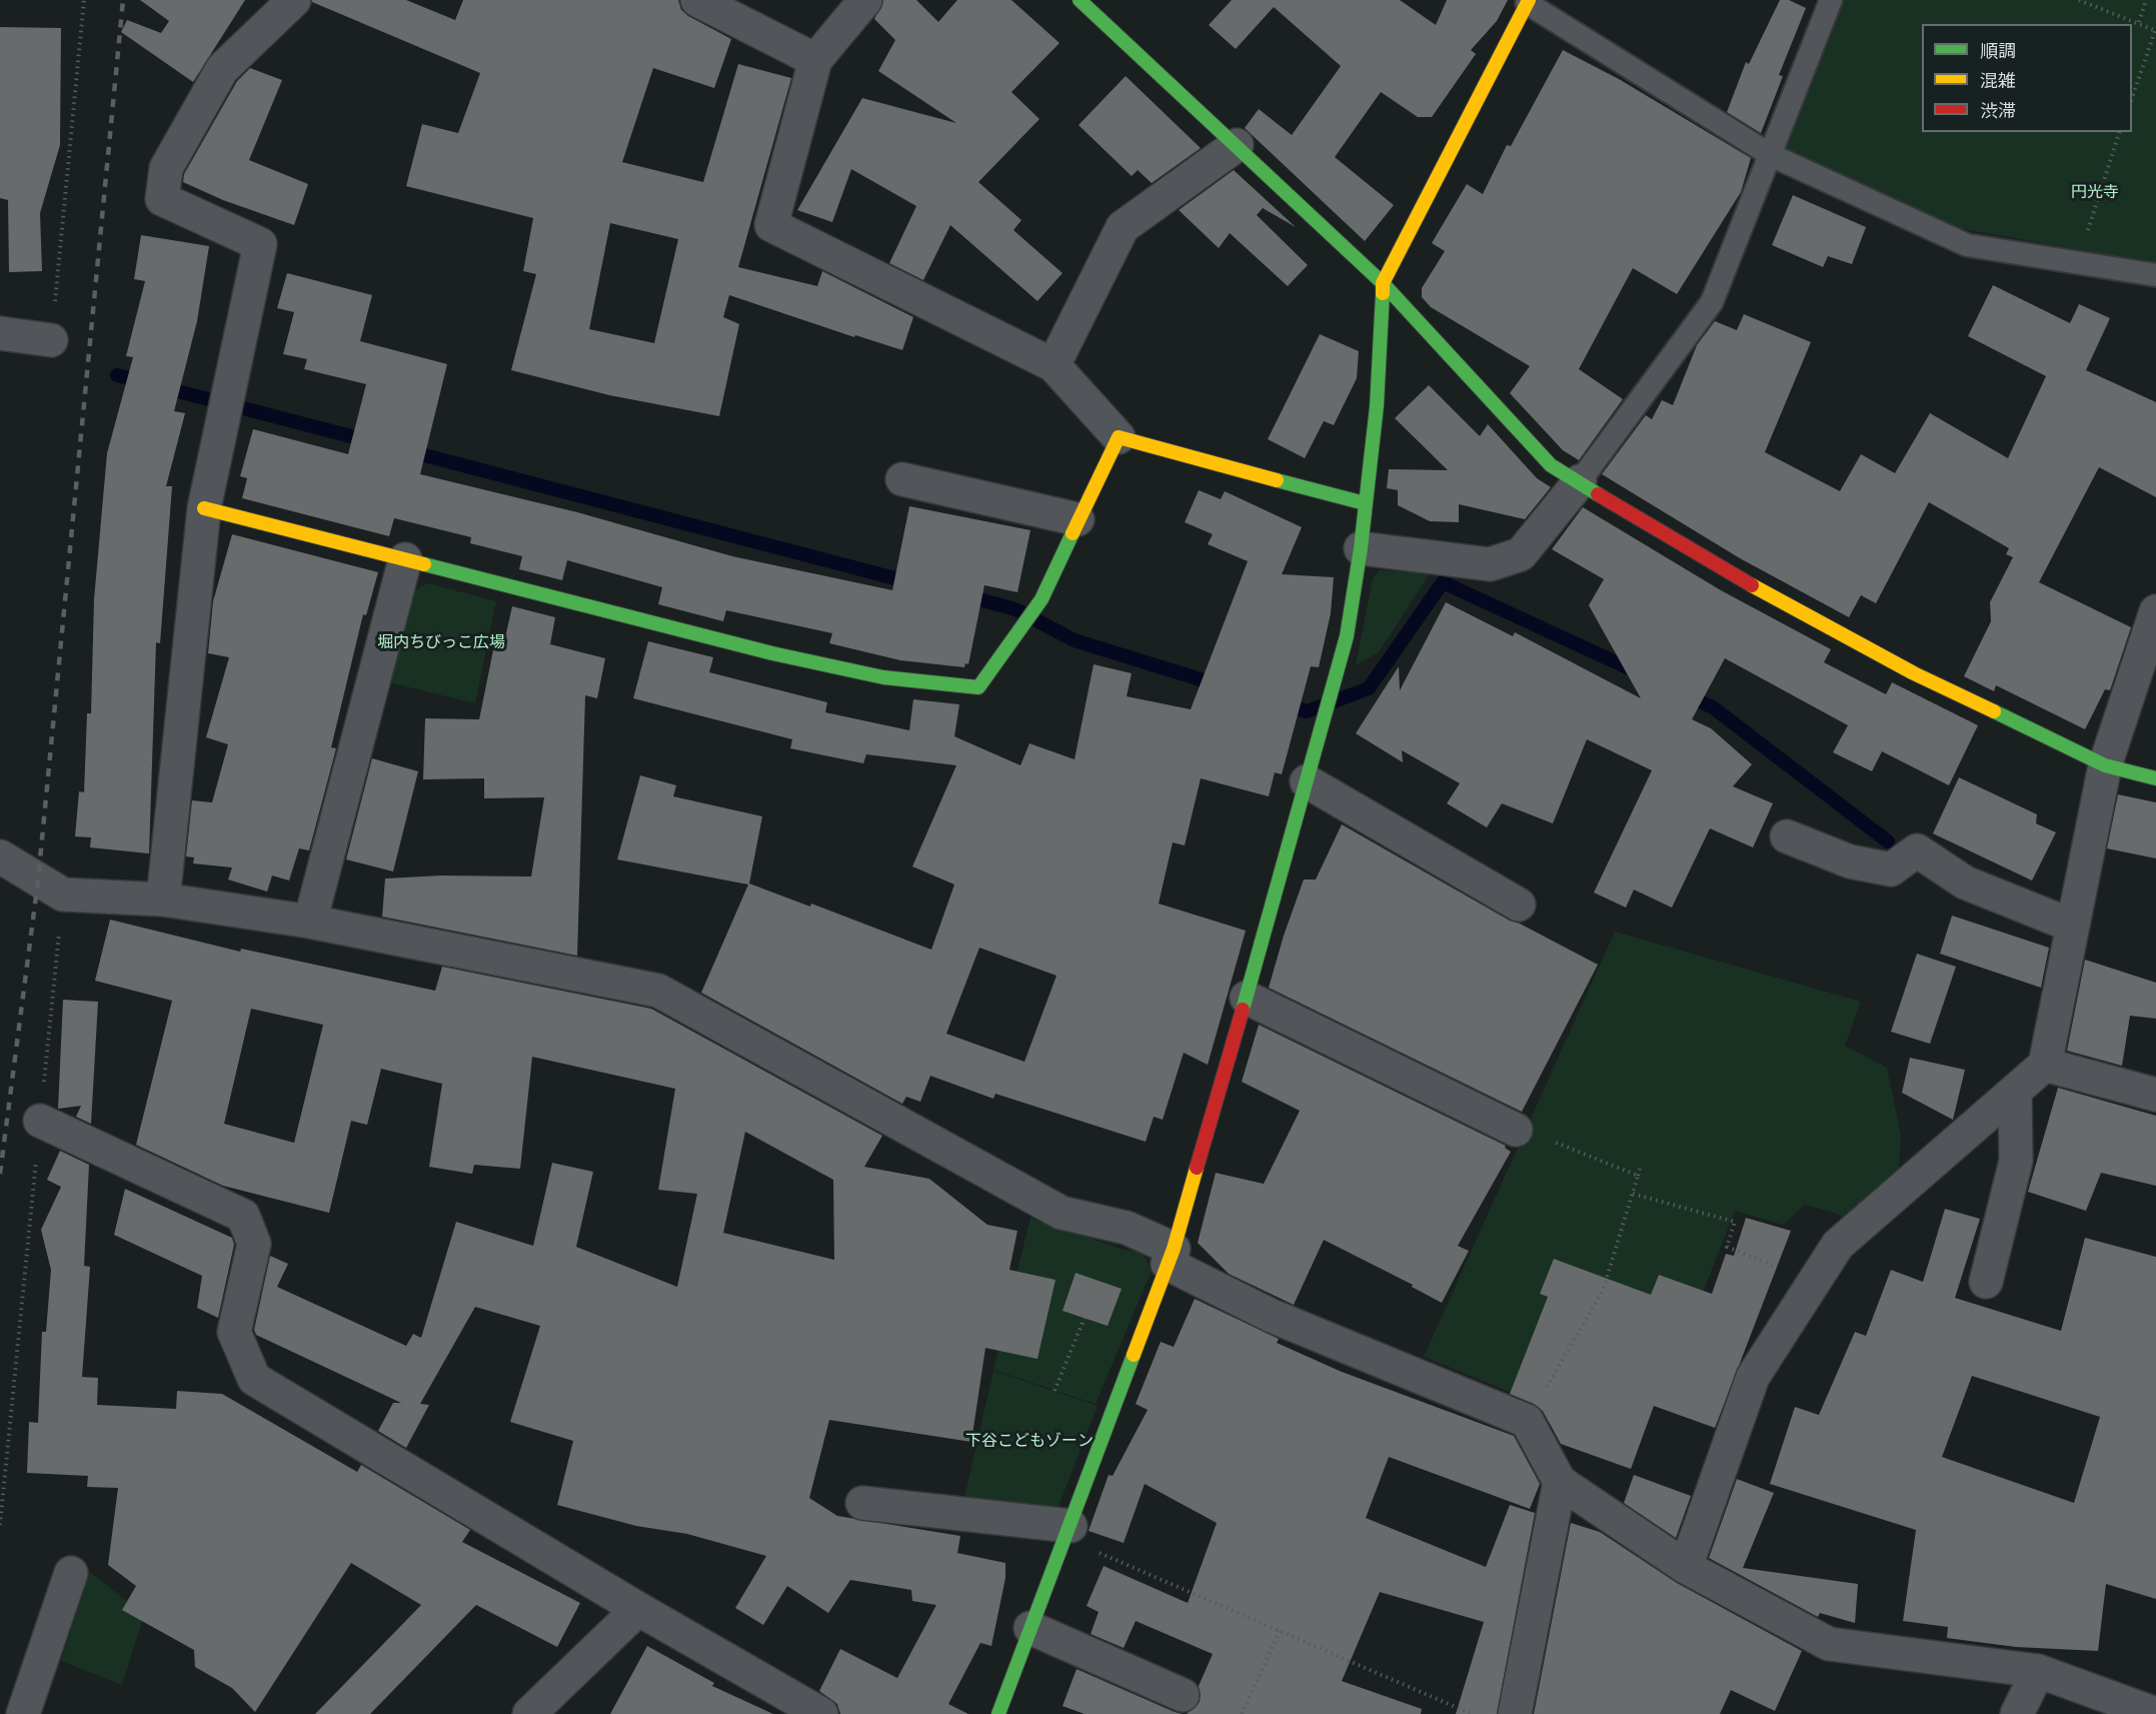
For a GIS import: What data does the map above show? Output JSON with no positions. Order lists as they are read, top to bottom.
{
  "parks": ["円光寺", "堀内ちびっこ広場", "下谷こどもゾーン"],
  "legend": ["順調", "混雑", "渋滞"]
}
